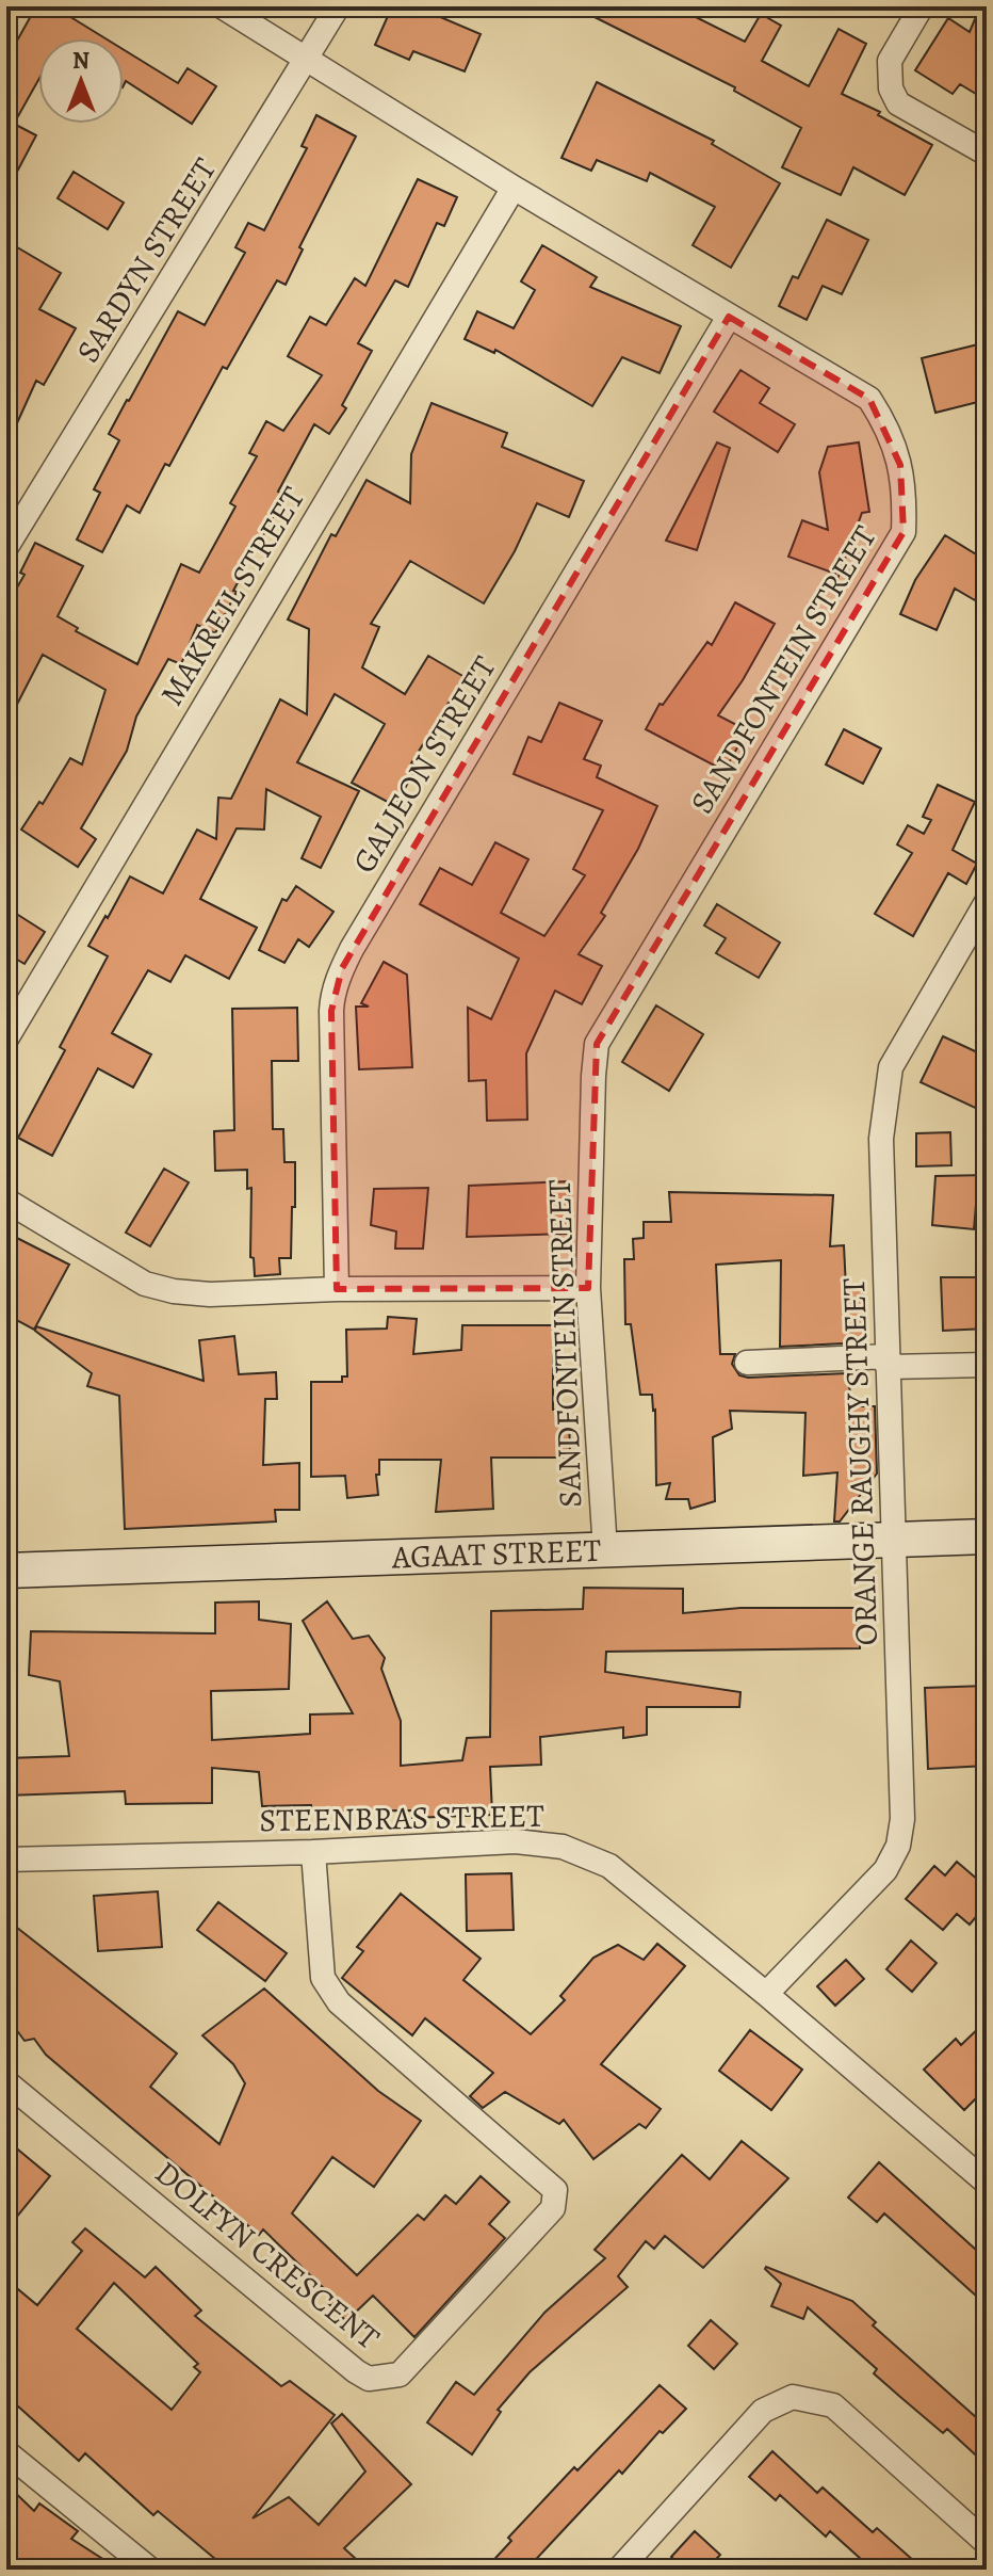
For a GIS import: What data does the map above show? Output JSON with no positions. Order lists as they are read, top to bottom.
{
  "streets": {
    "street": [
      "SARDYN STREET",
      "MAKREIL STREET",
      "SANDFONTEIN STREET",
      "GALJEON STREET",
      "ORANGE RAUGHY STREET",
      "AGAAT STREET",
      "STEENBRAS STREET",
      "DOLFYN CRESCENT"
    ]
  },
  "crossings": [
    ["SARDYN STREET", "SANDFONTEIN STREET"],
    ["MAKREIL STREET", "SANDFONTEIN STREET"],
    ["SANDFONTEIN STREET", "GALJEON STREET"],
    ["SANDFONTEIN STREET", "AGAAT STREET"],
    ["ORANGE RAUGHY STREET", "AGAAT STREET"],
    ["ORANGE RAUGHY STREET", "STEENBRAS STREET"],
    ["STEENBRAS STREET", "DOLFYN CRESCENT"]
  ],
  "north": "top"
}
